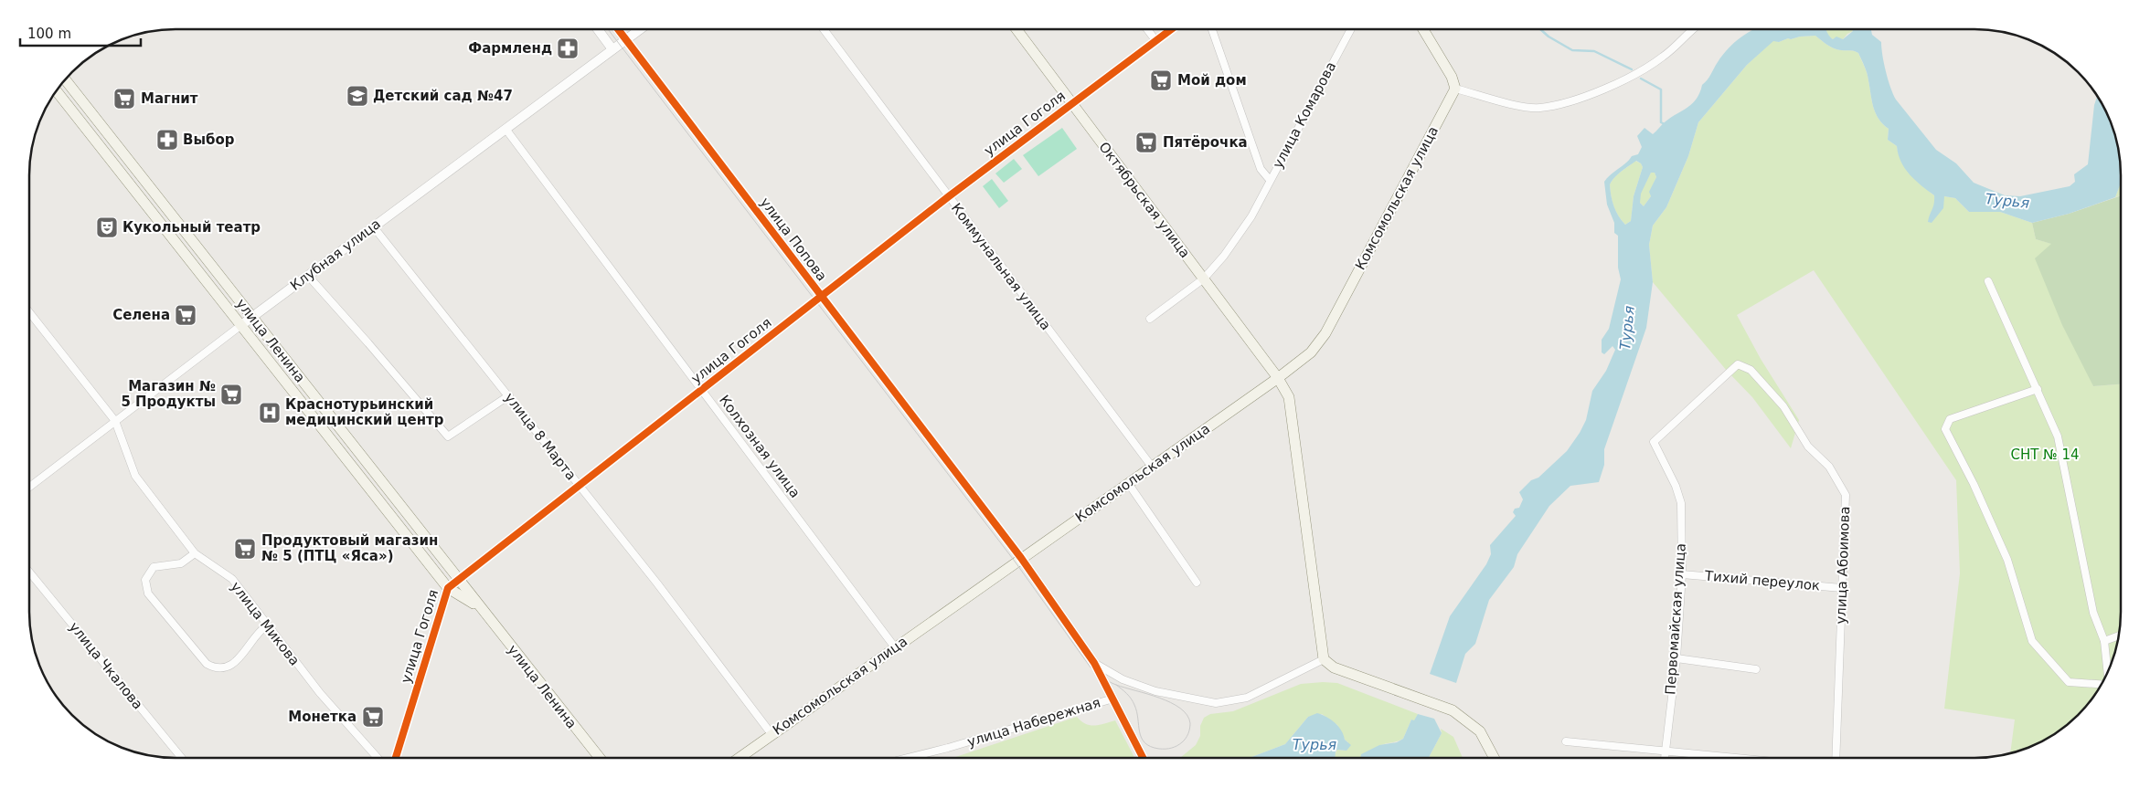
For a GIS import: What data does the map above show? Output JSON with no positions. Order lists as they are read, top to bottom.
{
  "streets": {
    "main road": ["Комсомольская улица", "Октябрьская улица", "улица Ленина"],
    "street": [
      "улица Комарова",
      "улица Гоголя",
      "улица Попова",
      "Клубная улица",
      "Коммунальная улица",
      "улица 8 Марта",
      "Колхозная улица",
      "улица Абоимова",
      "Тихий переулок",
      "Первомайская улица",
      "улица Микова",
      "улица Чкалова",
      "улица Набережная"
    ]
  },
  "crossings": [
    ["улица Гоголя", "Октябрьская улица"],
    ["улица Гоголя", "улица Попова"],
    ["улица Гоголя", "Коммунальная улица"],
    ["улица Гоголя", "улица Ленина"],
    ["улица Гоголя", "улица 8 Марта"],
    ["улица Гоголя", "Колхозная улица"],
    ["Комсомольская улица", "Октябрьская улица"],
    ["Комсомольская улица", "улица Попова"],
    ["Комсомольская улица", "Коммунальная улица"],
    ["Комсомольская улица", "улица 8 Марта"],
    ["Комсомольская улица", "Колхозная улица"],
    ["улица Попова", "Клубная улица"],
    ["Клубная улица", "улица Ленина"],
    ["Клубная улица", "улица 8 Марта"],
    ["Клубная улица", "Колхозная улица"],
    ["Клубная улица", "улица Микова"],
    ["улица Абоимова", "Тихий переулок"],
    ["улица Абоимова", "Первомайская улица"],
    ["Тихий переулок", "Первомайская улица"]
  ],
  "water": ["Турья"],
  "parks": ["СНТ № 14"],
  "places": {
    "pharmacy": ["Фармленд", "Выбор"],
    "supermarket": [
      "Мой дом",
      "Магнит",
      "Пятёрочка",
      "Селена",
      "Магазин № 5 Продукты",
      "Продуктовый магазин № 5 (ПТЦ «Яса»)",
      "Монетка"
    ],
    "school or university": ["Детский сад №47"],
    "theatre": ["Кукольный театр"],
    "hospital": ["Краснотурьинский медицинский центр"]
  },
  "scale_bar": "100 m"
}
